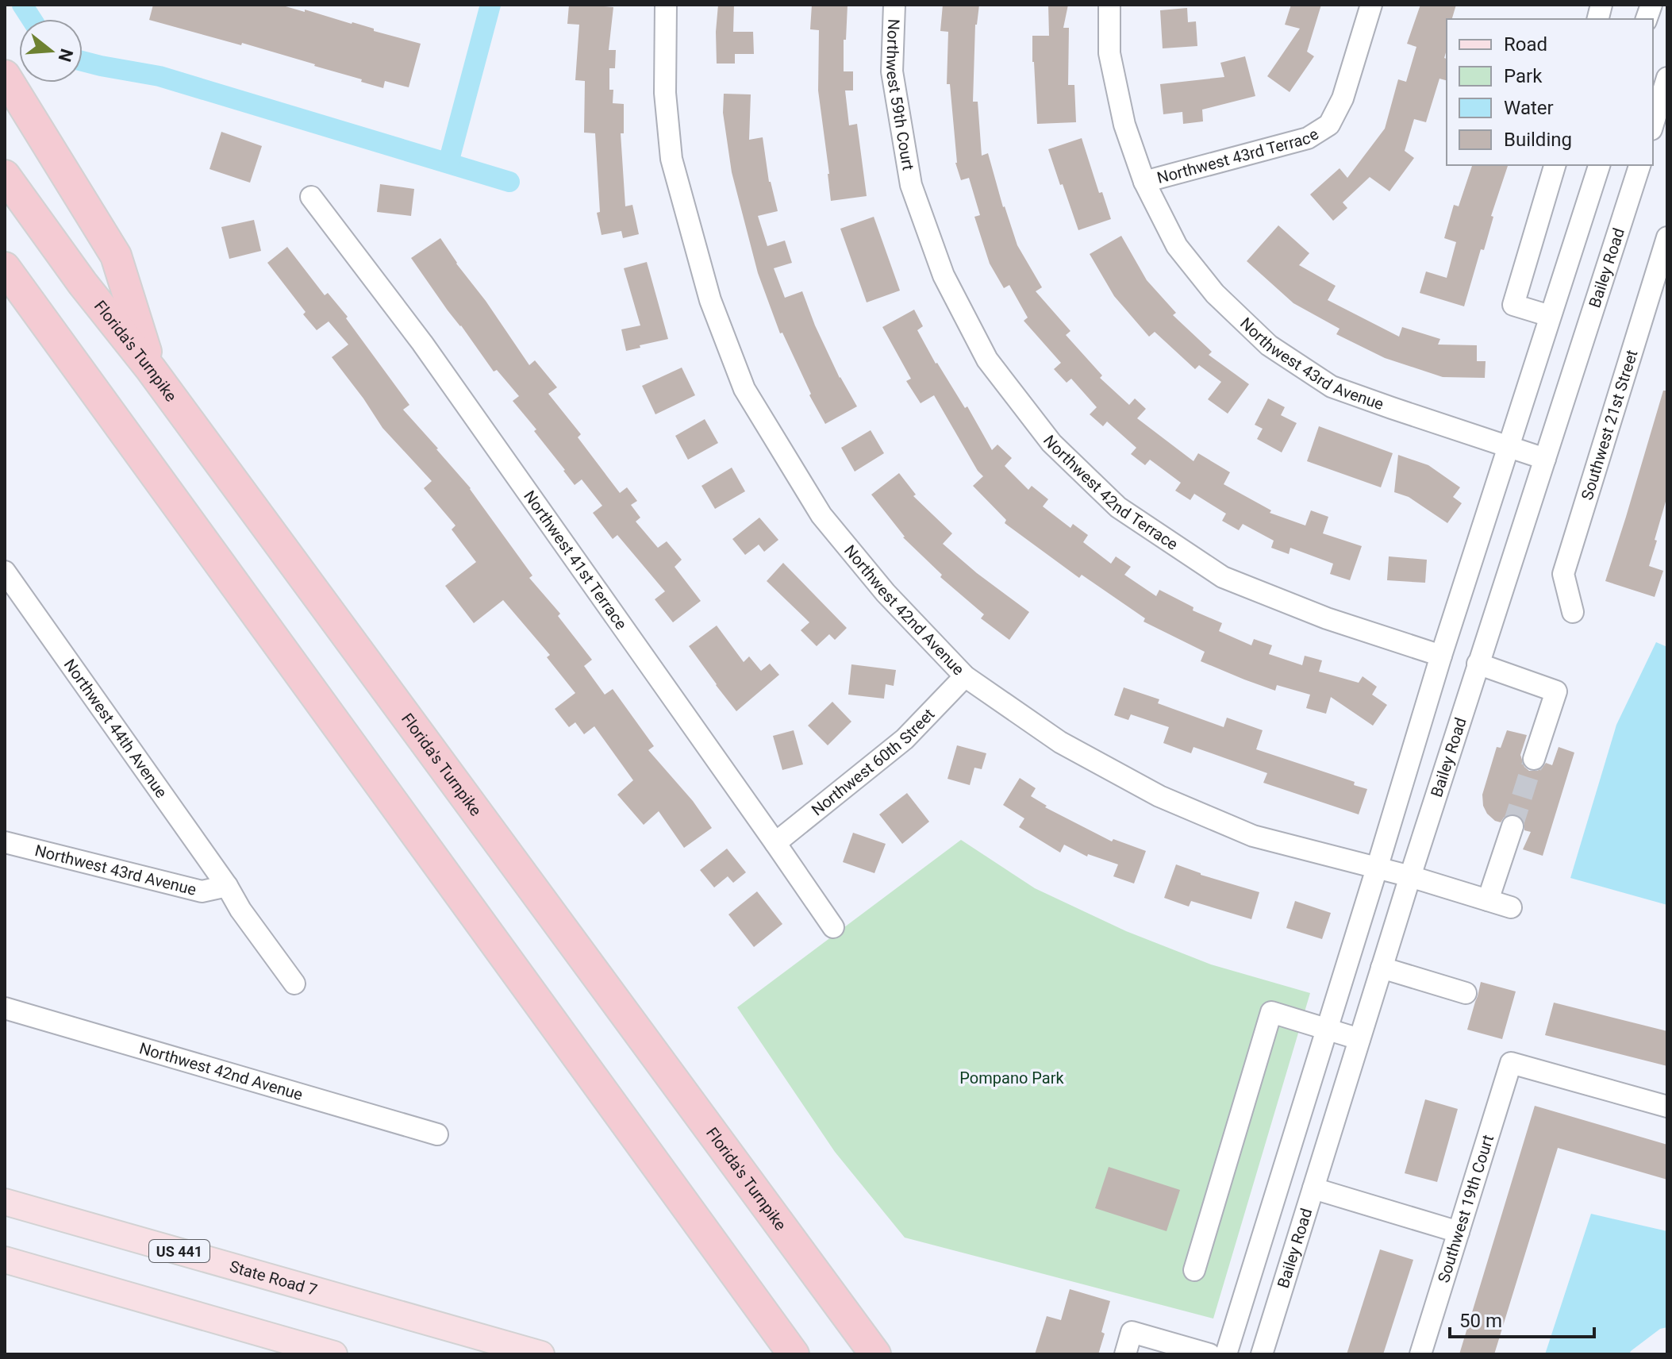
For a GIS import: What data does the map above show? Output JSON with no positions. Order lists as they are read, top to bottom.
{
  "streets": {
    "highway": ["Florida's Turnpike"],
    "main road": ["US 441", "State Road 7"],
    "street": [
      "Northwest 59th Court",
      "Northwest 43rd Terrace",
      "Bailey Road",
      "Northwest 43rd Avenue",
      "Southwest 21st Street",
      "Northwest 42nd Terrace",
      "Northwest 41st Terrace",
      "Northwest 42nd Avenue",
      "Northwest 44th Avenue",
      "Northwest 60th Street",
      "Southwest 19th Court"
    ]
  },
  "crossings": [
    ["Northwest 59th Court", "Northwest 42nd Terrace"],
    ["Northwest 43rd Terrace", "Northwest 43rd Avenue"],
    ["Bailey Road", "Northwest 43rd Avenue"],
    ["Bailey Road", "Northwest 42nd Avenue"],
    ["Northwest 43rd Avenue", "Northwest 44th Avenue"],
    ["Northwest 41st Terrace", "Northwest 60th Street"],
    ["Northwest 42nd Avenue", "Northwest 60th Street"]
  ],
  "parks": ["Pompano Park"],
  "legend": [
    "Road",
    "Park",
    "Water",
    "Building"
  ],
  "scale_bar": "50 m",
  "north": "right"
}
